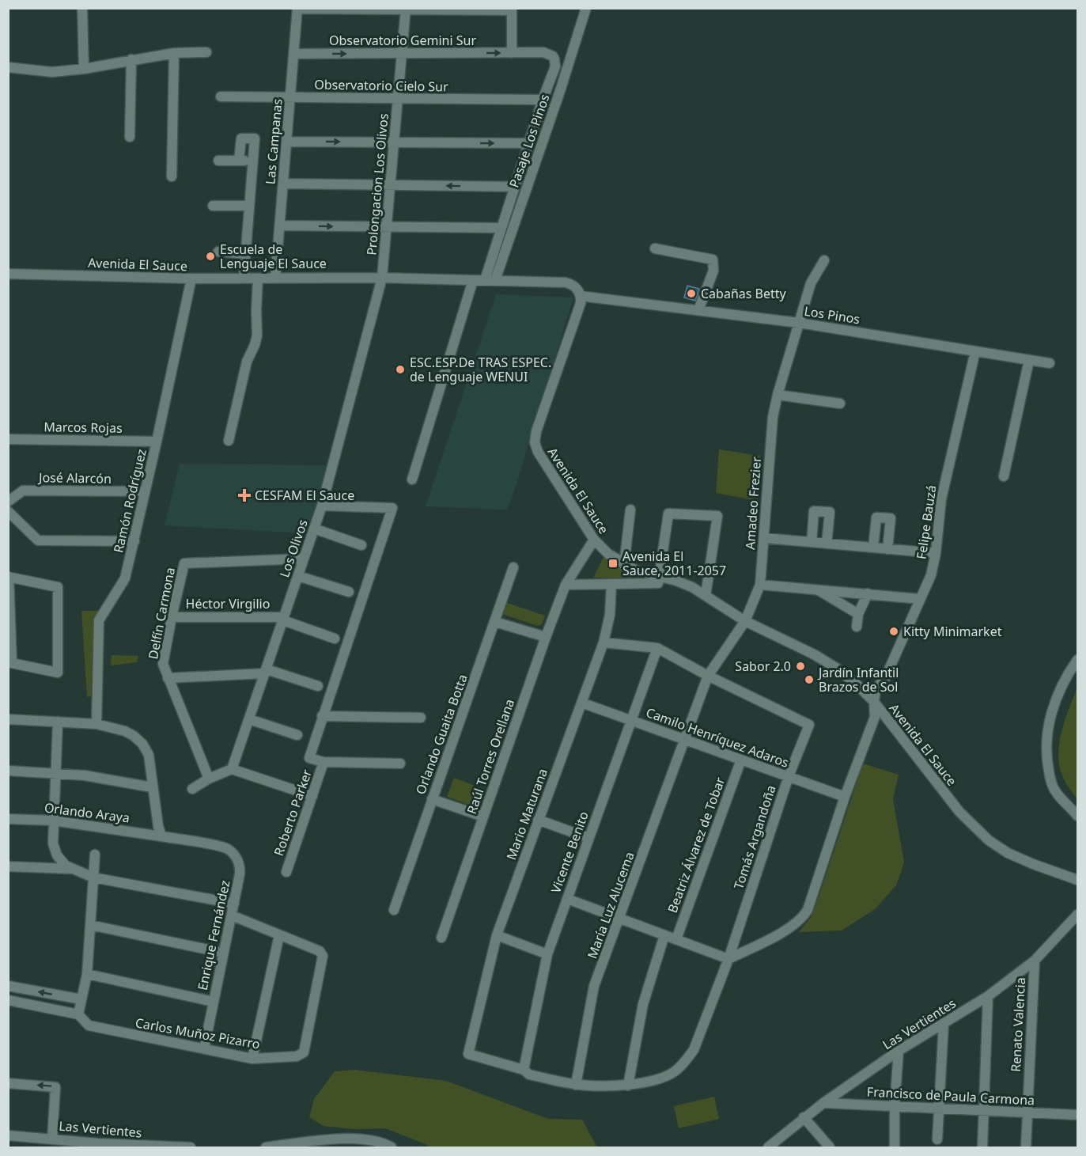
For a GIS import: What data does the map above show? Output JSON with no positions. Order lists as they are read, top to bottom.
{
  "streets": {
    "street": [
      "Observatorio Gemini Sur",
      "Observatorio Cielo Sur",
      "Pasaje Los Pinos",
      "Las Campanas",
      "Prolongacion Los Olivos",
      "Avenida El Sauce",
      "Los Pinos",
      "Marcos Rojas",
      "José Alarcón",
      "Ramón Rodríguez",
      "Amadeo Frezier",
      "Felipe Bauzá",
      "Los Olivos",
      "Héctor Virgilio",
      "Delfín Carmona",
      "Orlando Guaita Botta",
      "Camilo Henríquez Adaros",
      "Raúl Torres Orellana",
      "Orlando Araya",
      "Roberto Parker",
      "Mario Maturana",
      "Tomás Argandoña",
      "Beatriz Álvarez de Tobar",
      "Vicente Benito",
      "María Luz Alucema",
      "Enrique Fernández",
      "Las Vertientes",
      "Renato Valencia",
      "Carlos Muñoz Pizarro",
      "Francisco de Paula Carmona"
    ]
  },
  "crossings": [
    ["Observatorio Gemini Sur", "Observatorio Cielo Sur"],
    ["Observatorio Gemini Sur", "Las Campanas"],
    ["Observatorio Gemini Sur", "Prolongacion Los Olivos"],
    ["Observatorio Cielo Sur", "Las Campanas"],
    ["Observatorio Cielo Sur", "Prolongacion Los Olivos"],
    ["Pasaje Los Pinos", "Avenida El Sauce"],
    ["Las Campanas", "Avenida El Sauce"],
    ["Prolongacion Los Olivos", "Avenida El Sauce"],
    ["Prolongacion Los Olivos", "Los Olivos"],
    ["Avenida El Sauce", "Los Pinos"],
    ["Avenida El Sauce", "Ramón Rodríguez"],
    ["Avenida El Sauce", "Amadeo Frezier"],
    ["Avenida El Sauce", "Felipe Bauzá"],
    ["Avenida El Sauce", "Los Olivos"],
    ["Avenida El Sauce", "Raúl Torres Orellana"],
    ["Los Pinos", "Amadeo Frezier"],
    ["Los Pinos", "Felipe Bauzá"],
    ["Marcos Rojas", "Ramón Rodríguez"],
    ["José Alarcón", "Ramón Rodríguez"],
    ["Amadeo Frezier", "Camilo Henríquez Adaros"],
    ["Amadeo Frezier", "Tomás Argandoña"],
    ["Amadeo Frezier", "María Luz Alucema"],
    ["Felipe Bauzá", "Camilo Henríquez Adaros"],
    ["Felipe Bauzá", "Tomás Argandoña"],
    ["Los Olivos", "Héctor Virgilio"],
    ["Los Olivos", "Delfín Carmona"],
    ["Héctor Virgilio", "Delfín Carmona"],
    ["Camilo Henríquez Adaros", "Mario Maturana"],
    ["Camilo Henríquez Adaros", "Tomás Argandoña"],
    ["Camilo Henríquez Adaros", "Beatriz Álvarez de Tobar"],
    ["Camilo Henríquez Adaros", "Vicente Benito"],
    ["Camilo Henríquez Adaros", "María Luz Alucema"],
    ["Orlando Araya", "Enrique Fernández"],
    ["Mario Maturana", "Tomás Argandoña"],
    ["Tomás Argandoña", "Vicente Benito"],
    ["Tomás Argandoña", "María Luz Alucema"],
    ["Enrique Fernández", "Carlos Muñoz Pizarro"],
    ["Las Vertientes", "Renato Valencia"],
    ["Las Vertientes", "Francisco de Paula Carmona"],
    ["Renato Valencia", "Francisco de Paula Carmona"]
  ],
  "places": {
    "other": [
      "Escuela de Lenguaje El Sauce",
      "Cabañas Betty",
      "ESC.ESP.De TRAS ESPEC. de Lenguaje WENUI",
      "Kitty Minimarket",
      "Sabor 2.0",
      "Jardín Infantil Brazos de Sol"
    ],
    "health": ["CESFAM El Sauce"],
    "transit": ["Avenida El Sauce, 2011-2057"]
  }
}
